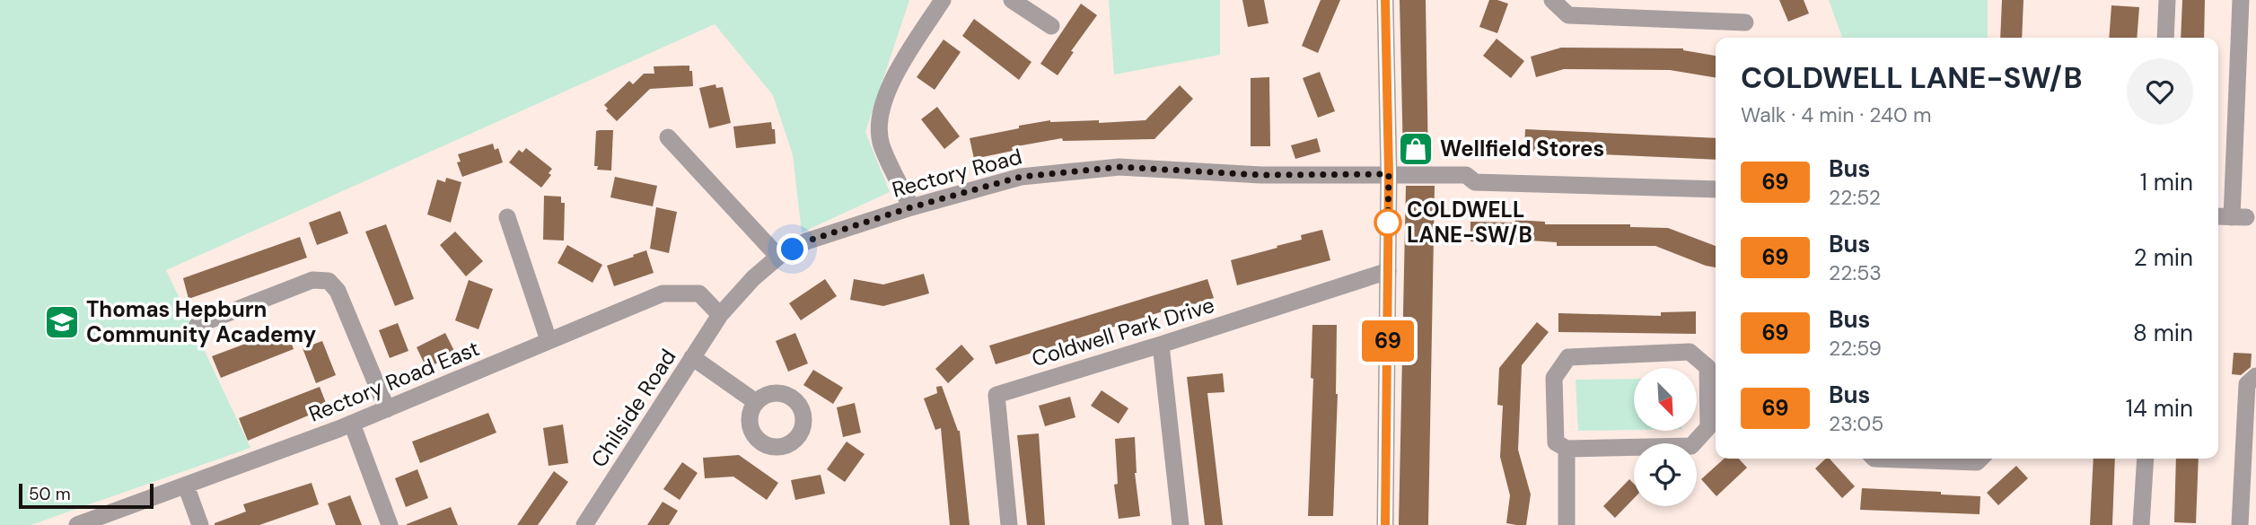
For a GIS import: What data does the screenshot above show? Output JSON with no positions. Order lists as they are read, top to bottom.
{
  "streets": {
    "street": [
      "Rectory Road",
      "Coldwell Park Drive",
      "Rectory Road East",
      "Chilside Road"
    ]
  },
  "crossings": [
    ["Rectory Road", "Rectory Road East"],
    ["Rectory Road", "Chilside Road"],
    ["Rectory Road East", "Chilside Road"]
  ],
  "places": {
    "shop": ["Wellfield Stores"],
    "other": ["COLDWELL LANE-SW/B"],
    "school or university": ["Thomas Hepburn Community Academy"]
  },
  "lines": ["bus line 69"],
  "scale_bar": "50 m",
  "north": "bottom right",
  "page": {
    "on_map": "69",
    "heading": ["COLDWELL LANE-SW/B", "Walk · 4 min · 240 m"],
    "list": [
      {
        "mark": "69",
        "name": "Bus",
        "note": "22:52",
        "value": "1 min"
      },
      {
        "mark": "69",
        "name": "Bus",
        "note": "22:53",
        "value": "2 min"
      },
      {
        "mark": "69",
        "name": "Bus",
        "note": "22:59",
        "value": "8 min"
      },
      {
        "mark": "69",
        "name": "Bus",
        "note": "23:05",
        "value": "14 min"
      }
    ],
    "scale": "50 m"
  }
}
